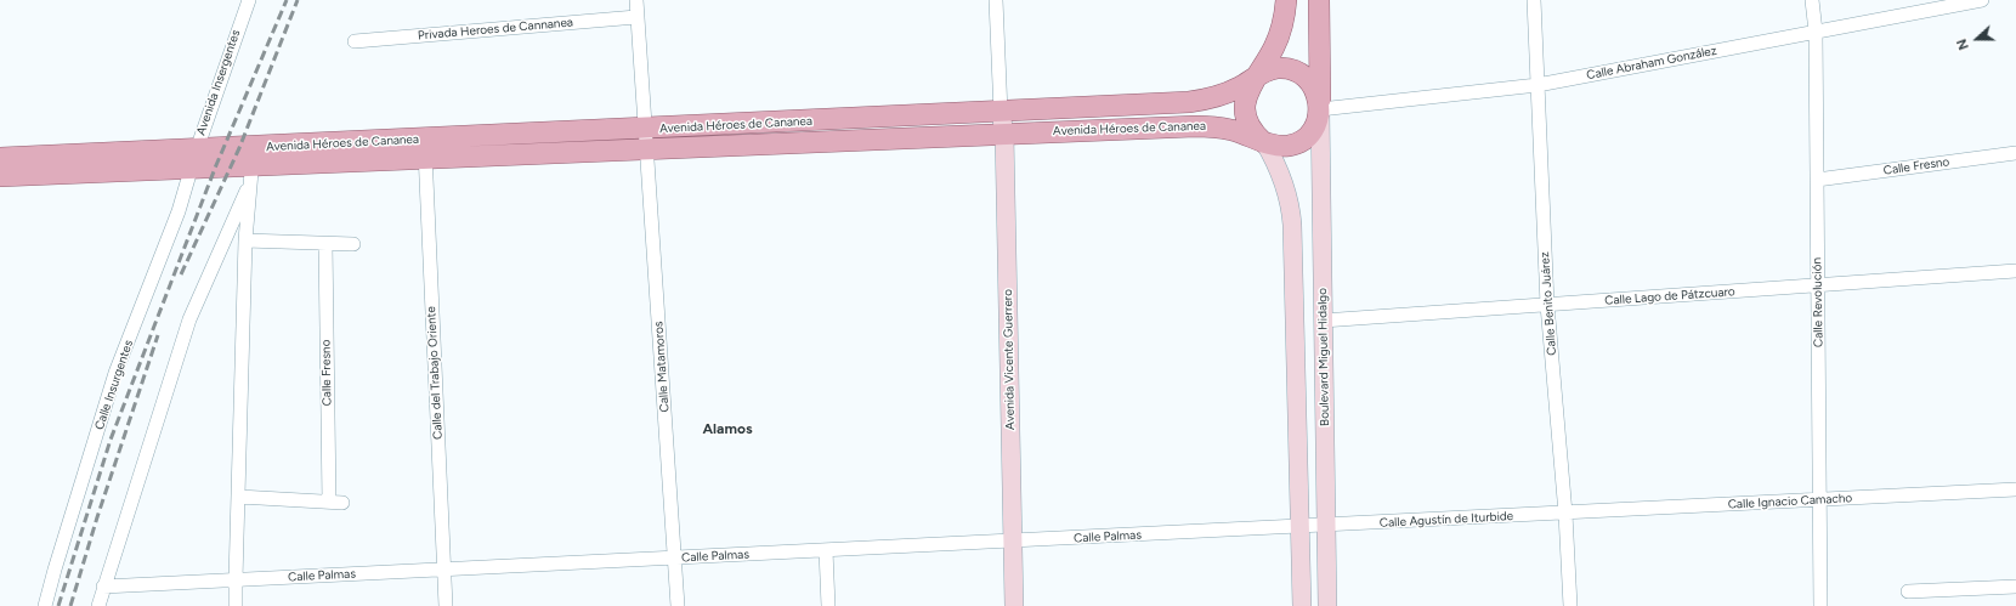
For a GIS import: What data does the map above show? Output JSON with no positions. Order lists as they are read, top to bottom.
{
  "streets": {
    "main road": ["Avenida Héroes de Cananea"],
    "street": [
      "Privada Heroes de Cannanea",
      "Calle Abraham González",
      "Avenida Insergentes",
      "Calle Fresno",
      "Calle Lago de Pátzcuaro",
      "Calle Revolución",
      "Calle Benito Juárez",
      "Boulevard Miguel Hidalgo",
      "Avenida Vicente Guerrero",
      "Calle Matamoros",
      "Calle del Trabajo Oriente",
      "Calle Insurgentes",
      "Calle Ignacio Camacho",
      "Calle Agustín de Iturbide",
      "Calle Palmas"
    ]
  },
  "crossings": [
    ["Privada Heroes de Cannanea", "Calle Matamoros"],
    ["Calle Abraham González", "Avenida Héroes de Cananea"],
    ["Calle Abraham González", "Calle Revolución"],
    ["Calle Abraham González", "Calle Benito Juárez"],
    ["Calle Abraham González", "Boulevard Miguel Hidalgo"],
    ["Avenida Insergentes", "Avenida Héroes de Cananea"],
    ["Avenida Insergentes", "Calle Insurgentes"],
    ["Avenida Héroes de Cananea", "Boulevard Miguel Hidalgo"],
    ["Avenida Héroes de Cananea", "Avenida Vicente Guerrero"],
    ["Avenida Héroes de Cananea", "Calle Matamoros"],
    ["Avenida Héroes de Cananea", "Calle del Trabajo Oriente"],
    ["Avenida Héroes de Cananea", "Calle Insurgentes"],
    ["Calle Fresno", "Calle Revolución"],
    ["Calle Lago de Pátzcuaro", "Calle Revolución"],
    ["Calle Lago de Pátzcuaro", "Calle Benito Juárez"],
    ["Calle Lago de Pátzcuaro", "Boulevard Miguel Hidalgo"],
    ["Calle Revolución", "Calle Ignacio Camacho"],
    ["Calle Benito Juárez", "Calle Ignacio Camacho"],
    ["Calle Benito Juárez", "Calle Agustín de Iturbide"],
    ["Boulevard Miguel Hidalgo", "Calle Agustín de Iturbide"],
    ["Boulevard Miguel Hidalgo", "Calle Palmas"],
    ["Avenida Vicente Guerrero", "Calle Palmas"],
    ["Calle Matamoros", "Calle Palmas"],
    ["Calle del Trabajo Oriente", "Calle Palmas"],
    ["Calle Ignacio Camacho", "Calle Agustín de Iturbide"],
    ["Calle Agustín de Iturbide", "Calle Palmas"]
  ],
  "districts": ["Alamos"],
  "north": "left"
}
